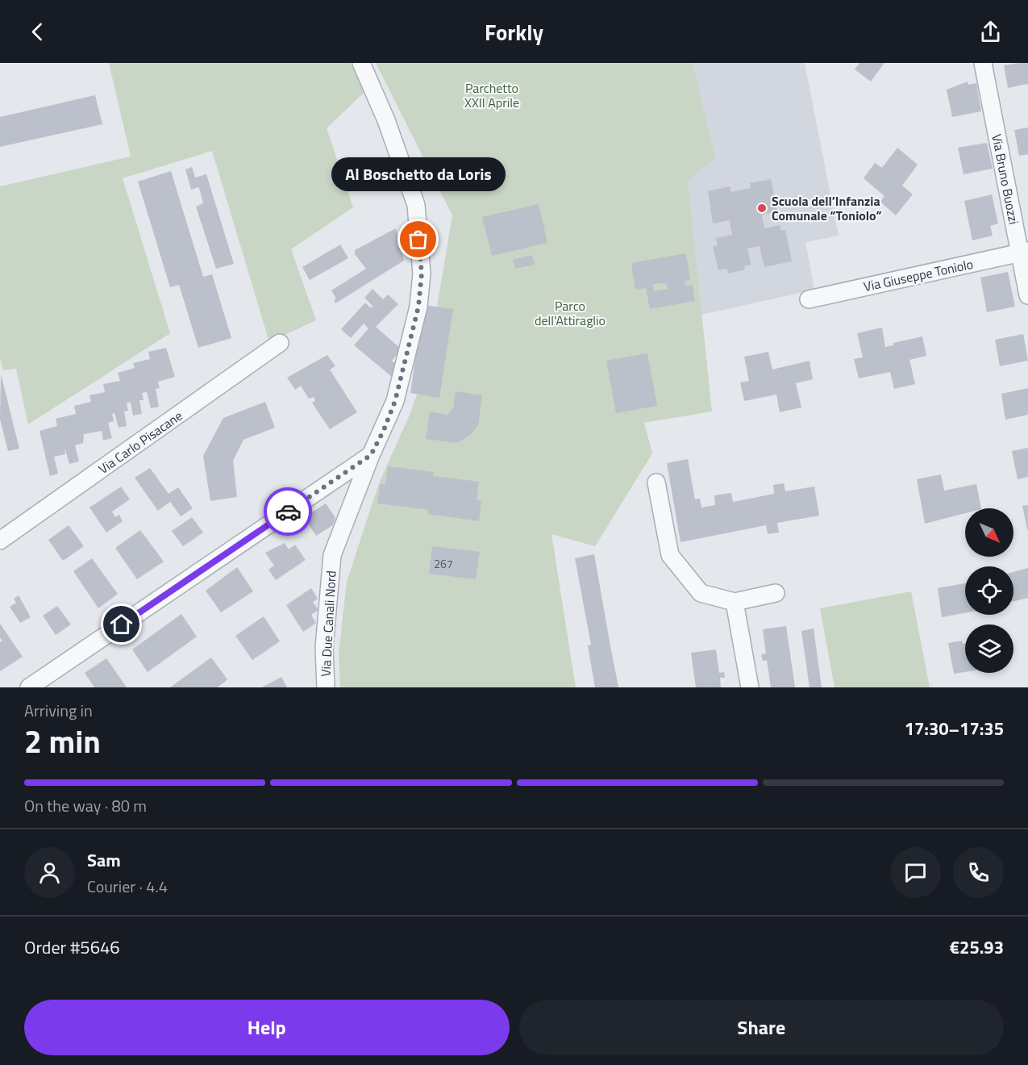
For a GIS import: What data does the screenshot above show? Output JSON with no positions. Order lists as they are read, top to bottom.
{
  "streets": {
    "street": [
      "Via Bruno Buozzi",
      "Via Giuseppe Toniolo",
      "Via Carlo Pisacane",
      "Via Due Canali Nord"
    ]
  },
  "crossings": [
    ["Via Bruno Buozzi", "Via Giuseppe Toniolo"]
  ],
  "parks": ["Parchetto XXII Aprile", "Parco dell'Attiraglio"],
  "places": ["Scuola dell’Infanzia Comunale “Toniolo”", "Al Boschetto da Loris"],
  "house_numbers": ["267"],
  "north": "bottom right",
  "page": {
    "header": "Forkly",
    "bubble": "Al Boschetto da Loris",
    "heading": ["2 min", "Arriving in", "17:30–17:35"],
    "panel": [
      "Sam",
      "Courier · 4.4",
      "Order #5646",
      "€25.93"
    ],
    "bar": "On the way · 80 m",
    "buttons": ["Help", "Share"]
  }
}
